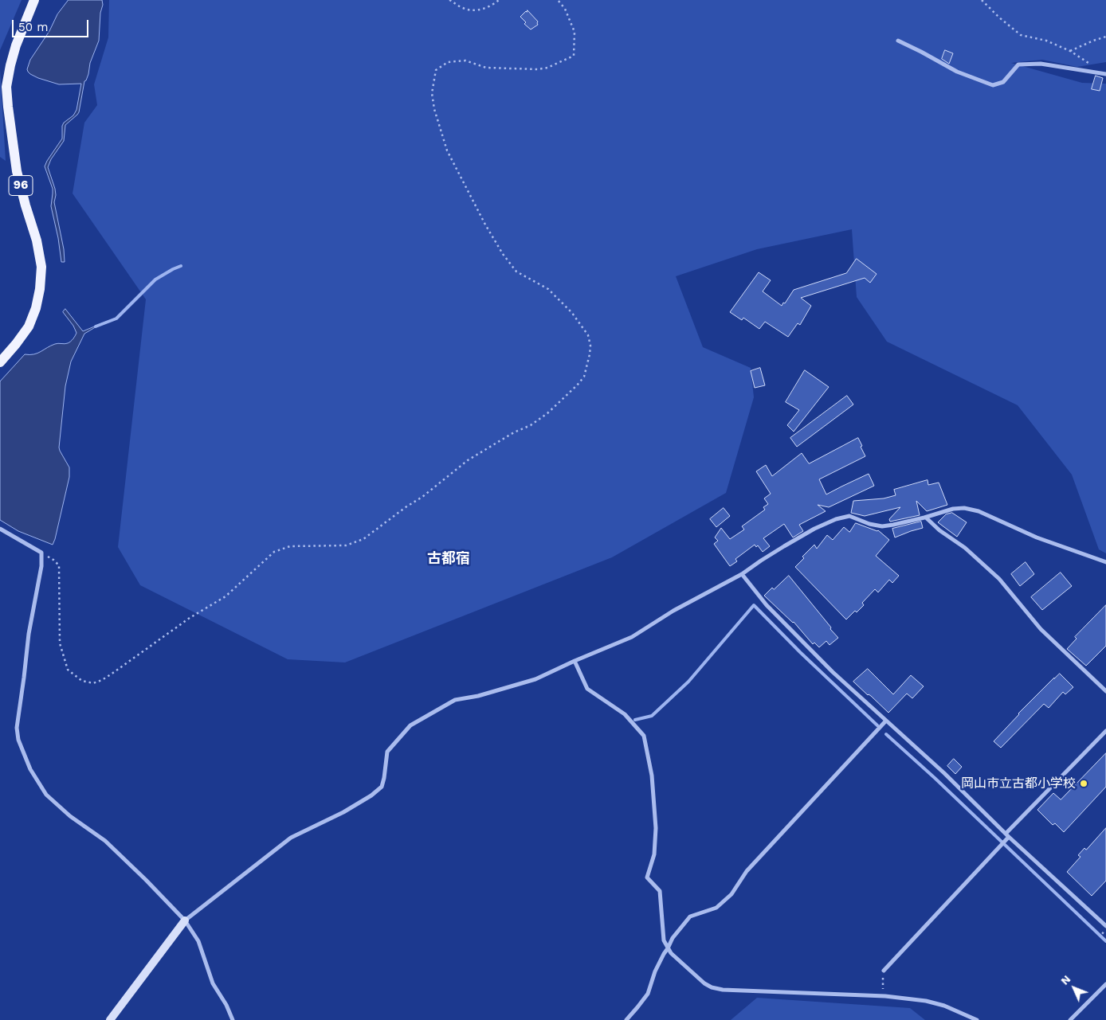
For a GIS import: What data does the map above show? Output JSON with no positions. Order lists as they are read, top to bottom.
{
  "streets": {
    "main road": ["96"]
  },
  "districts": ["古都宿"],
  "places": ["岡山市立古都小学校"],
  "scale_bar": "50 m",
  "north": "top left"
}
